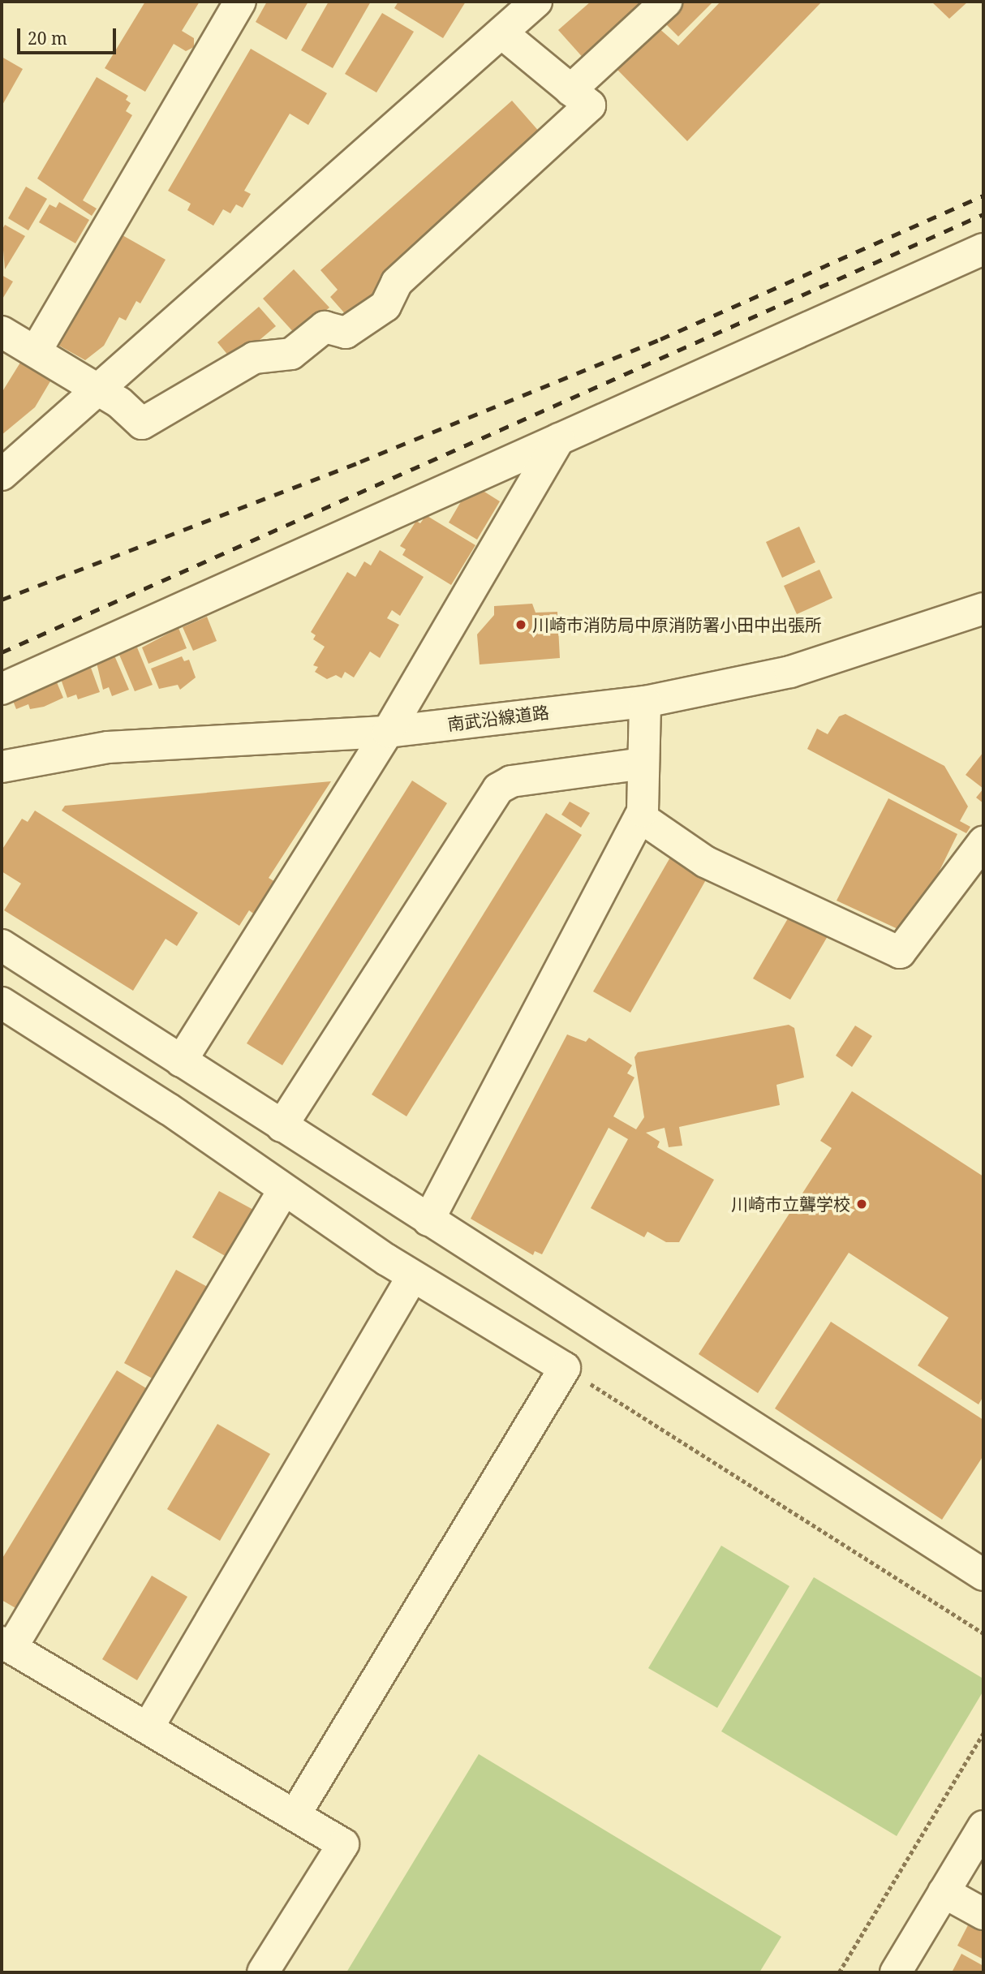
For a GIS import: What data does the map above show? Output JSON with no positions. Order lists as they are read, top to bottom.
{
  "streets": {
    "street": ["南武沿線道路"]
  },
  "places": ["川崎市消防局中原消防署小田中出張所", "川崎市立聾学校"],
  "scale_bar": "20 m"
}
